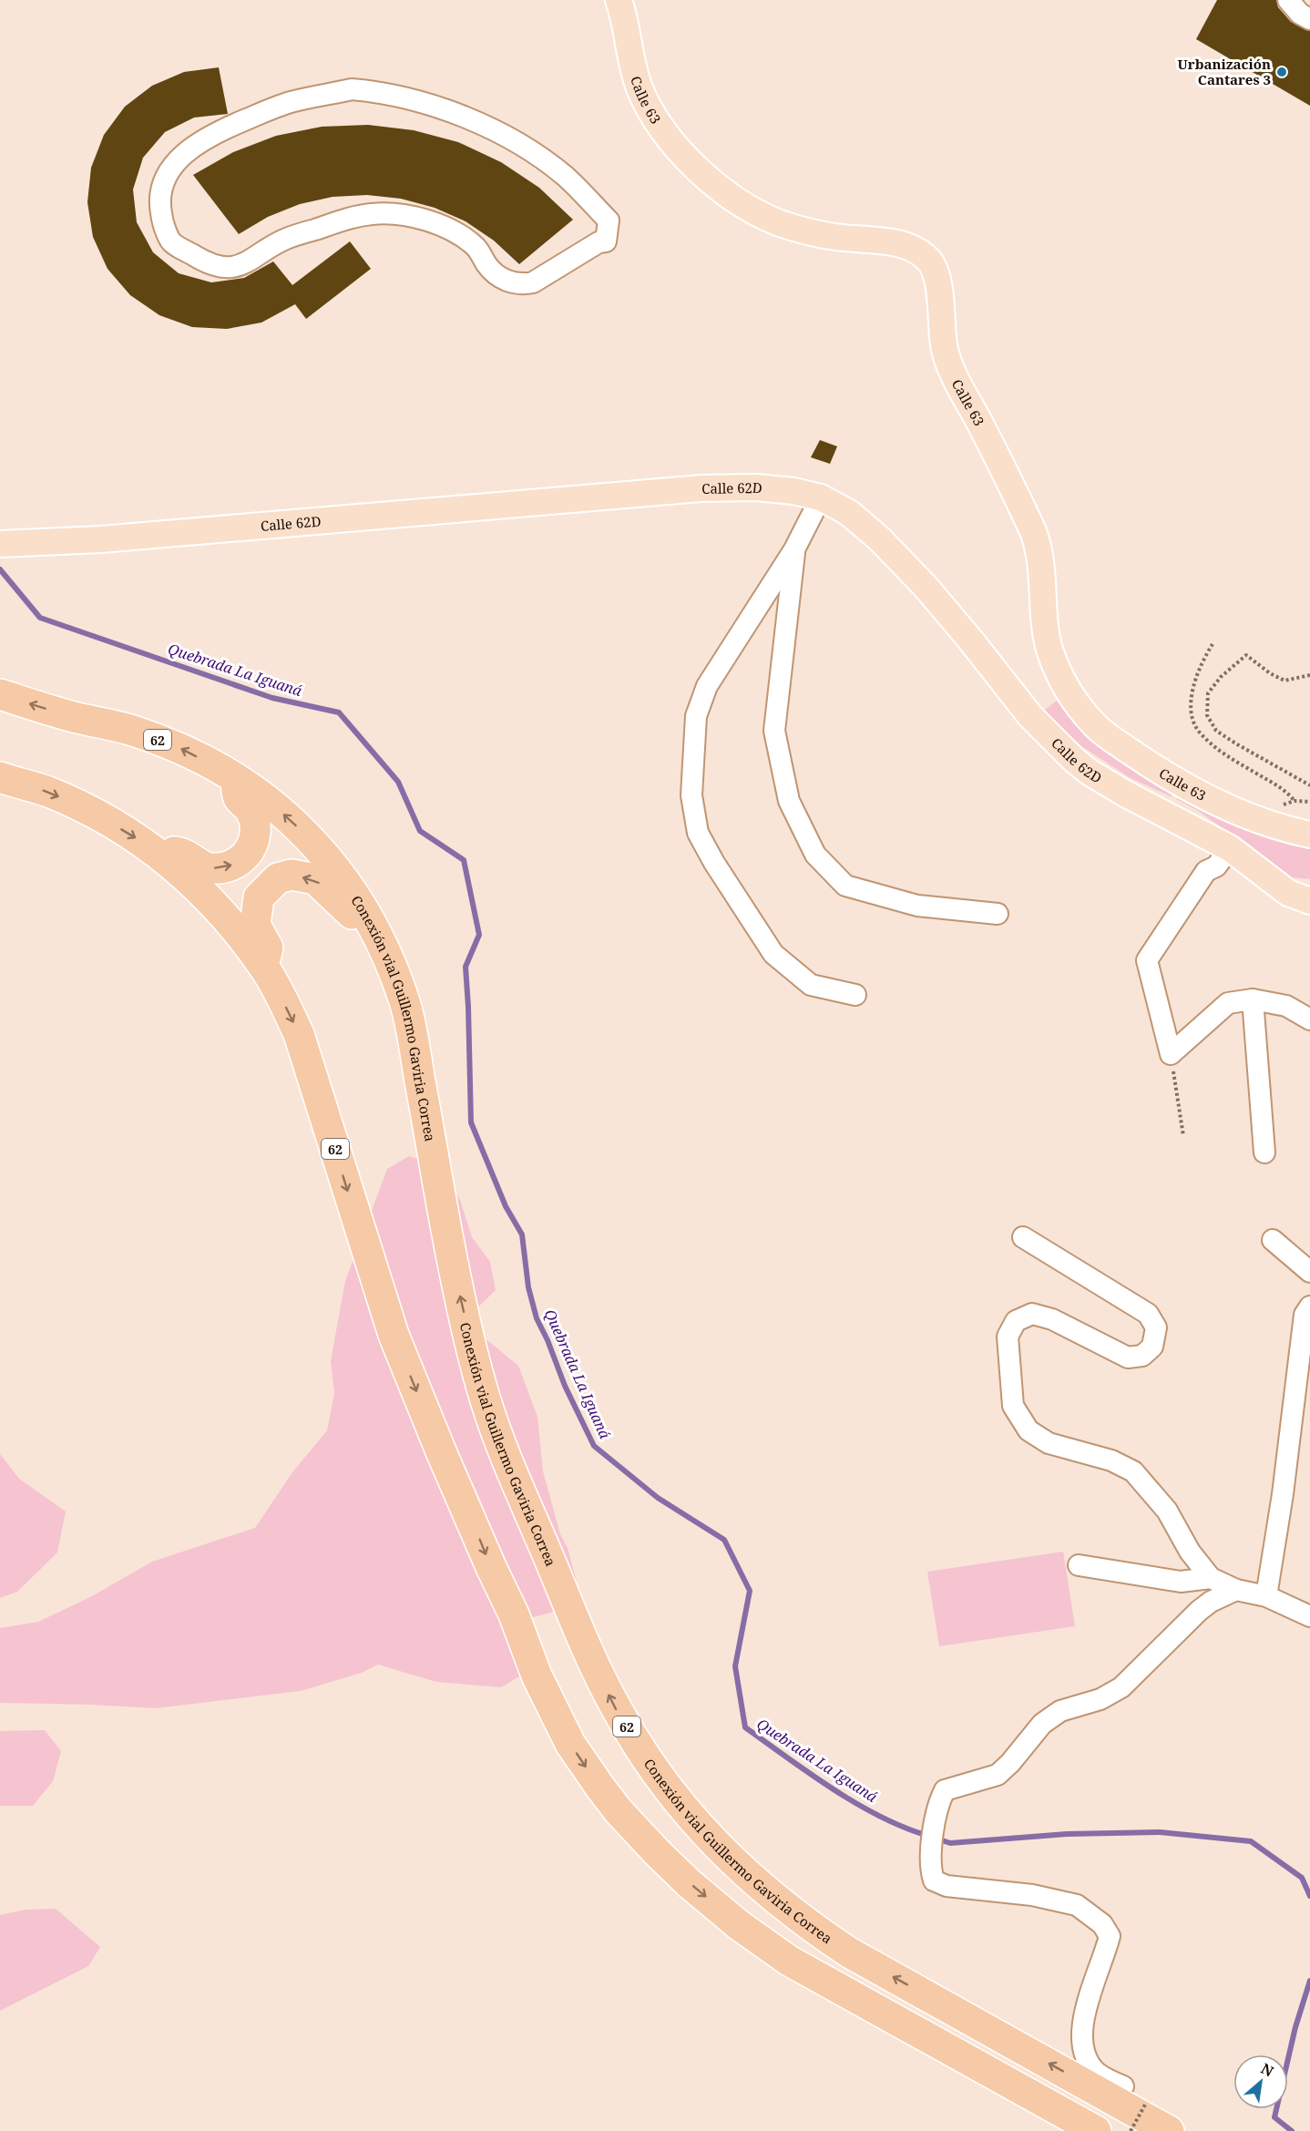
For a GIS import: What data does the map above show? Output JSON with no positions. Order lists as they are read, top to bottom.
{
  "streets": {
    "highway": ["62", "Conexión vial Guillermo Gaviria Correa"],
    "main road": ["Calle 63", "Calle 62D"]
  },
  "water": ["Quebrada La Iguaná"],
  "places": ["Urbanización Cantares 3"],
  "north": "top right"
}
